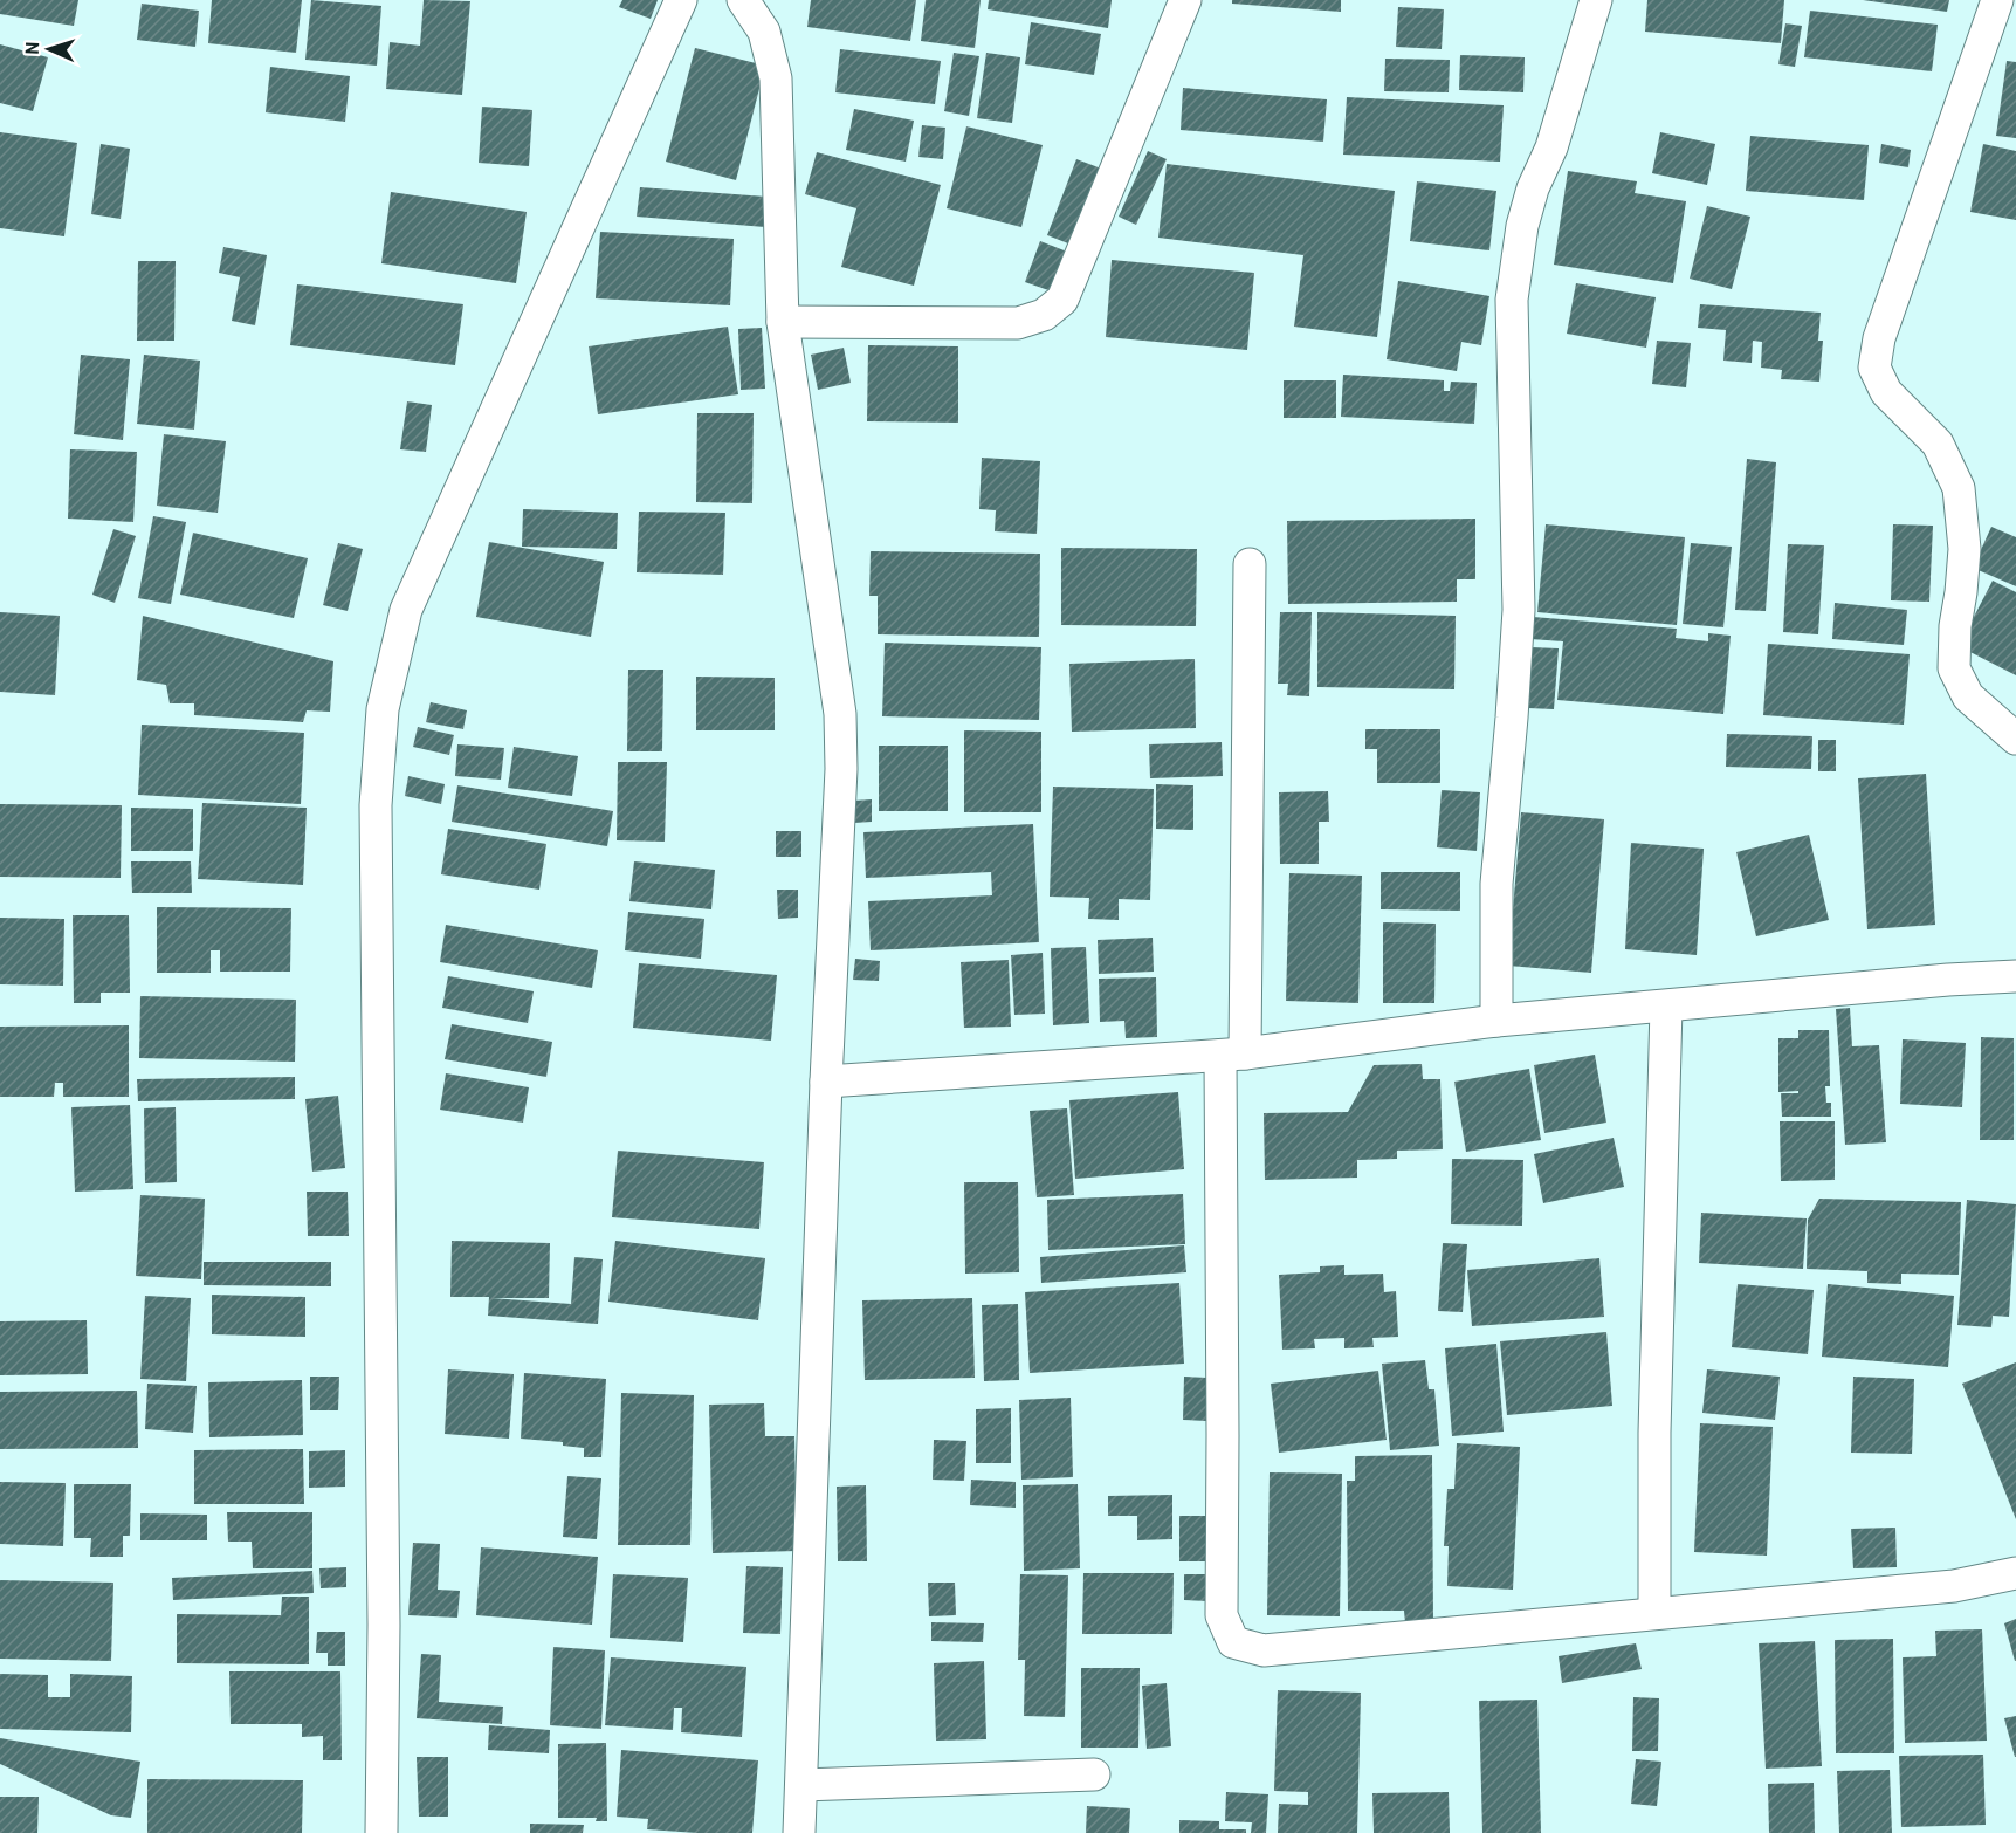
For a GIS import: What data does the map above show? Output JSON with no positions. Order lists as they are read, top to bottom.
{
  "north": "left"
}
